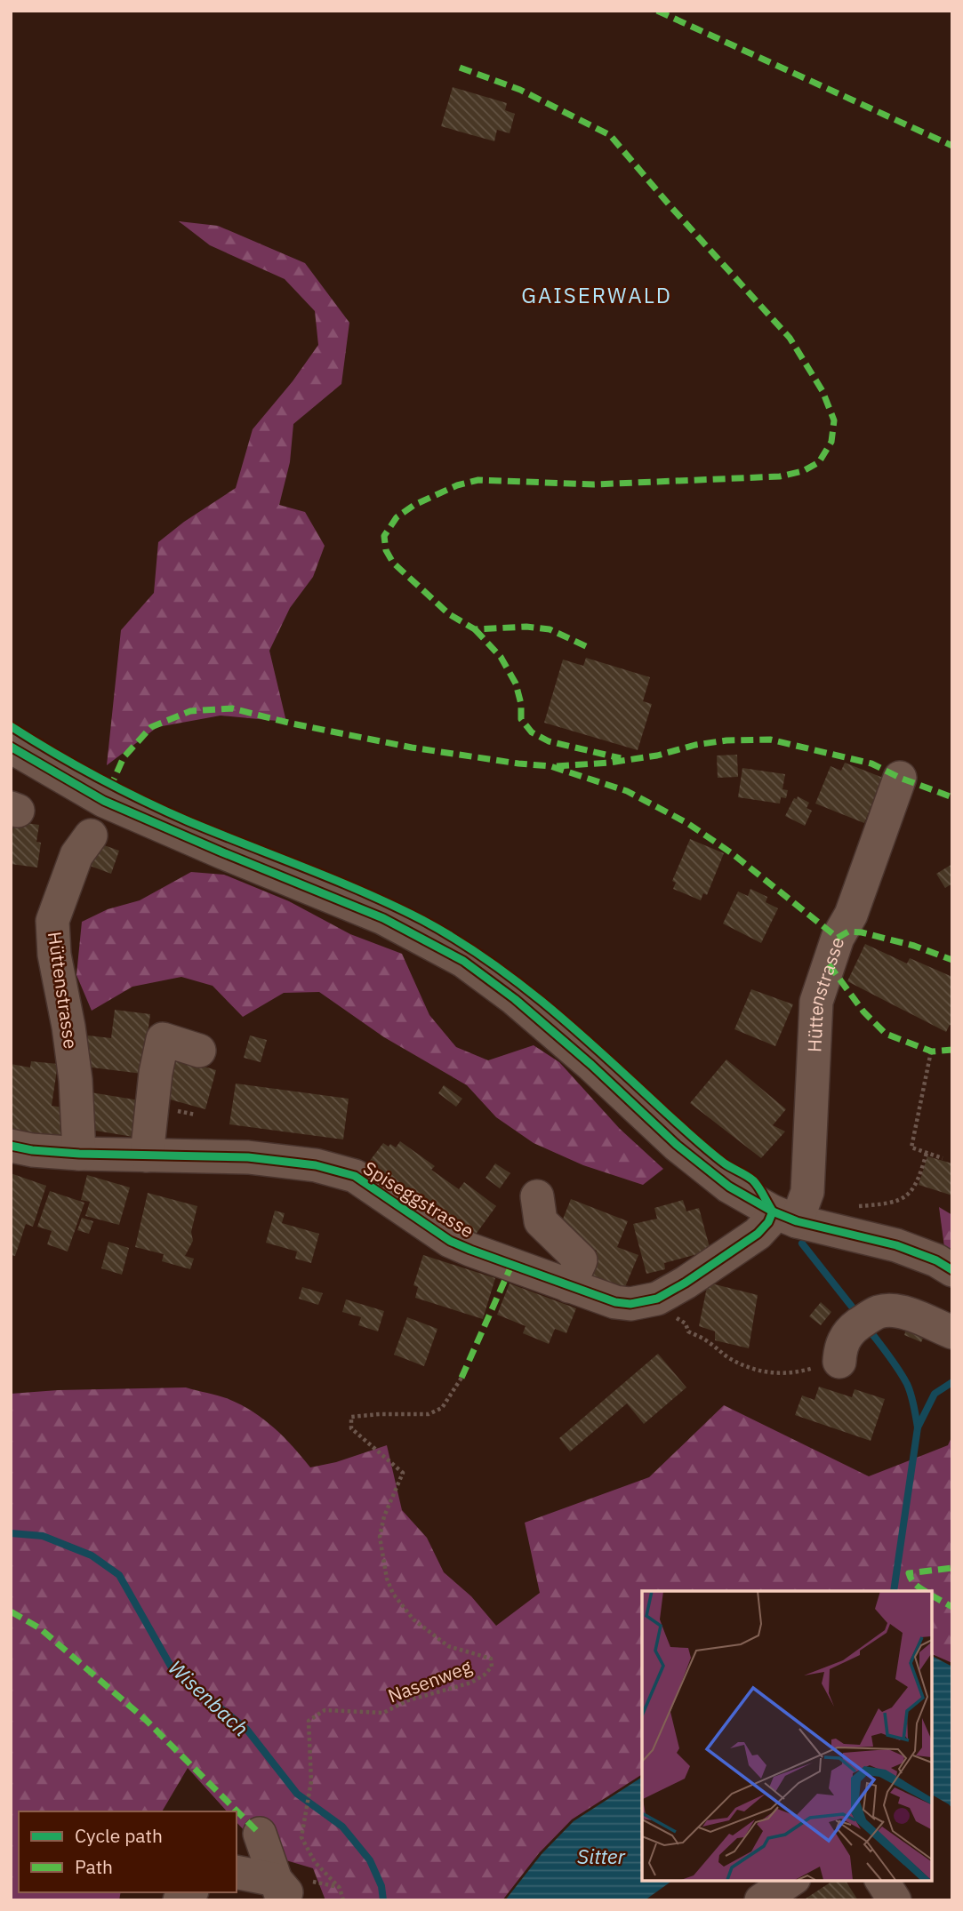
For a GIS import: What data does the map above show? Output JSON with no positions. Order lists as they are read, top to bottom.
{
  "streets": {
    "street": ["Hüttenstrasse", "Spiseggstrasse"],
    "path": ["Nasenweg"]
  },
  "crossings": [
    ["Hüttenstrasse", "Spiseggstrasse"]
  ],
  "districts": ["GAISERWALD"],
  "water": ["Wisenbach", "Sitter"],
  "legend": ["Cycle path", "Path"]
}
